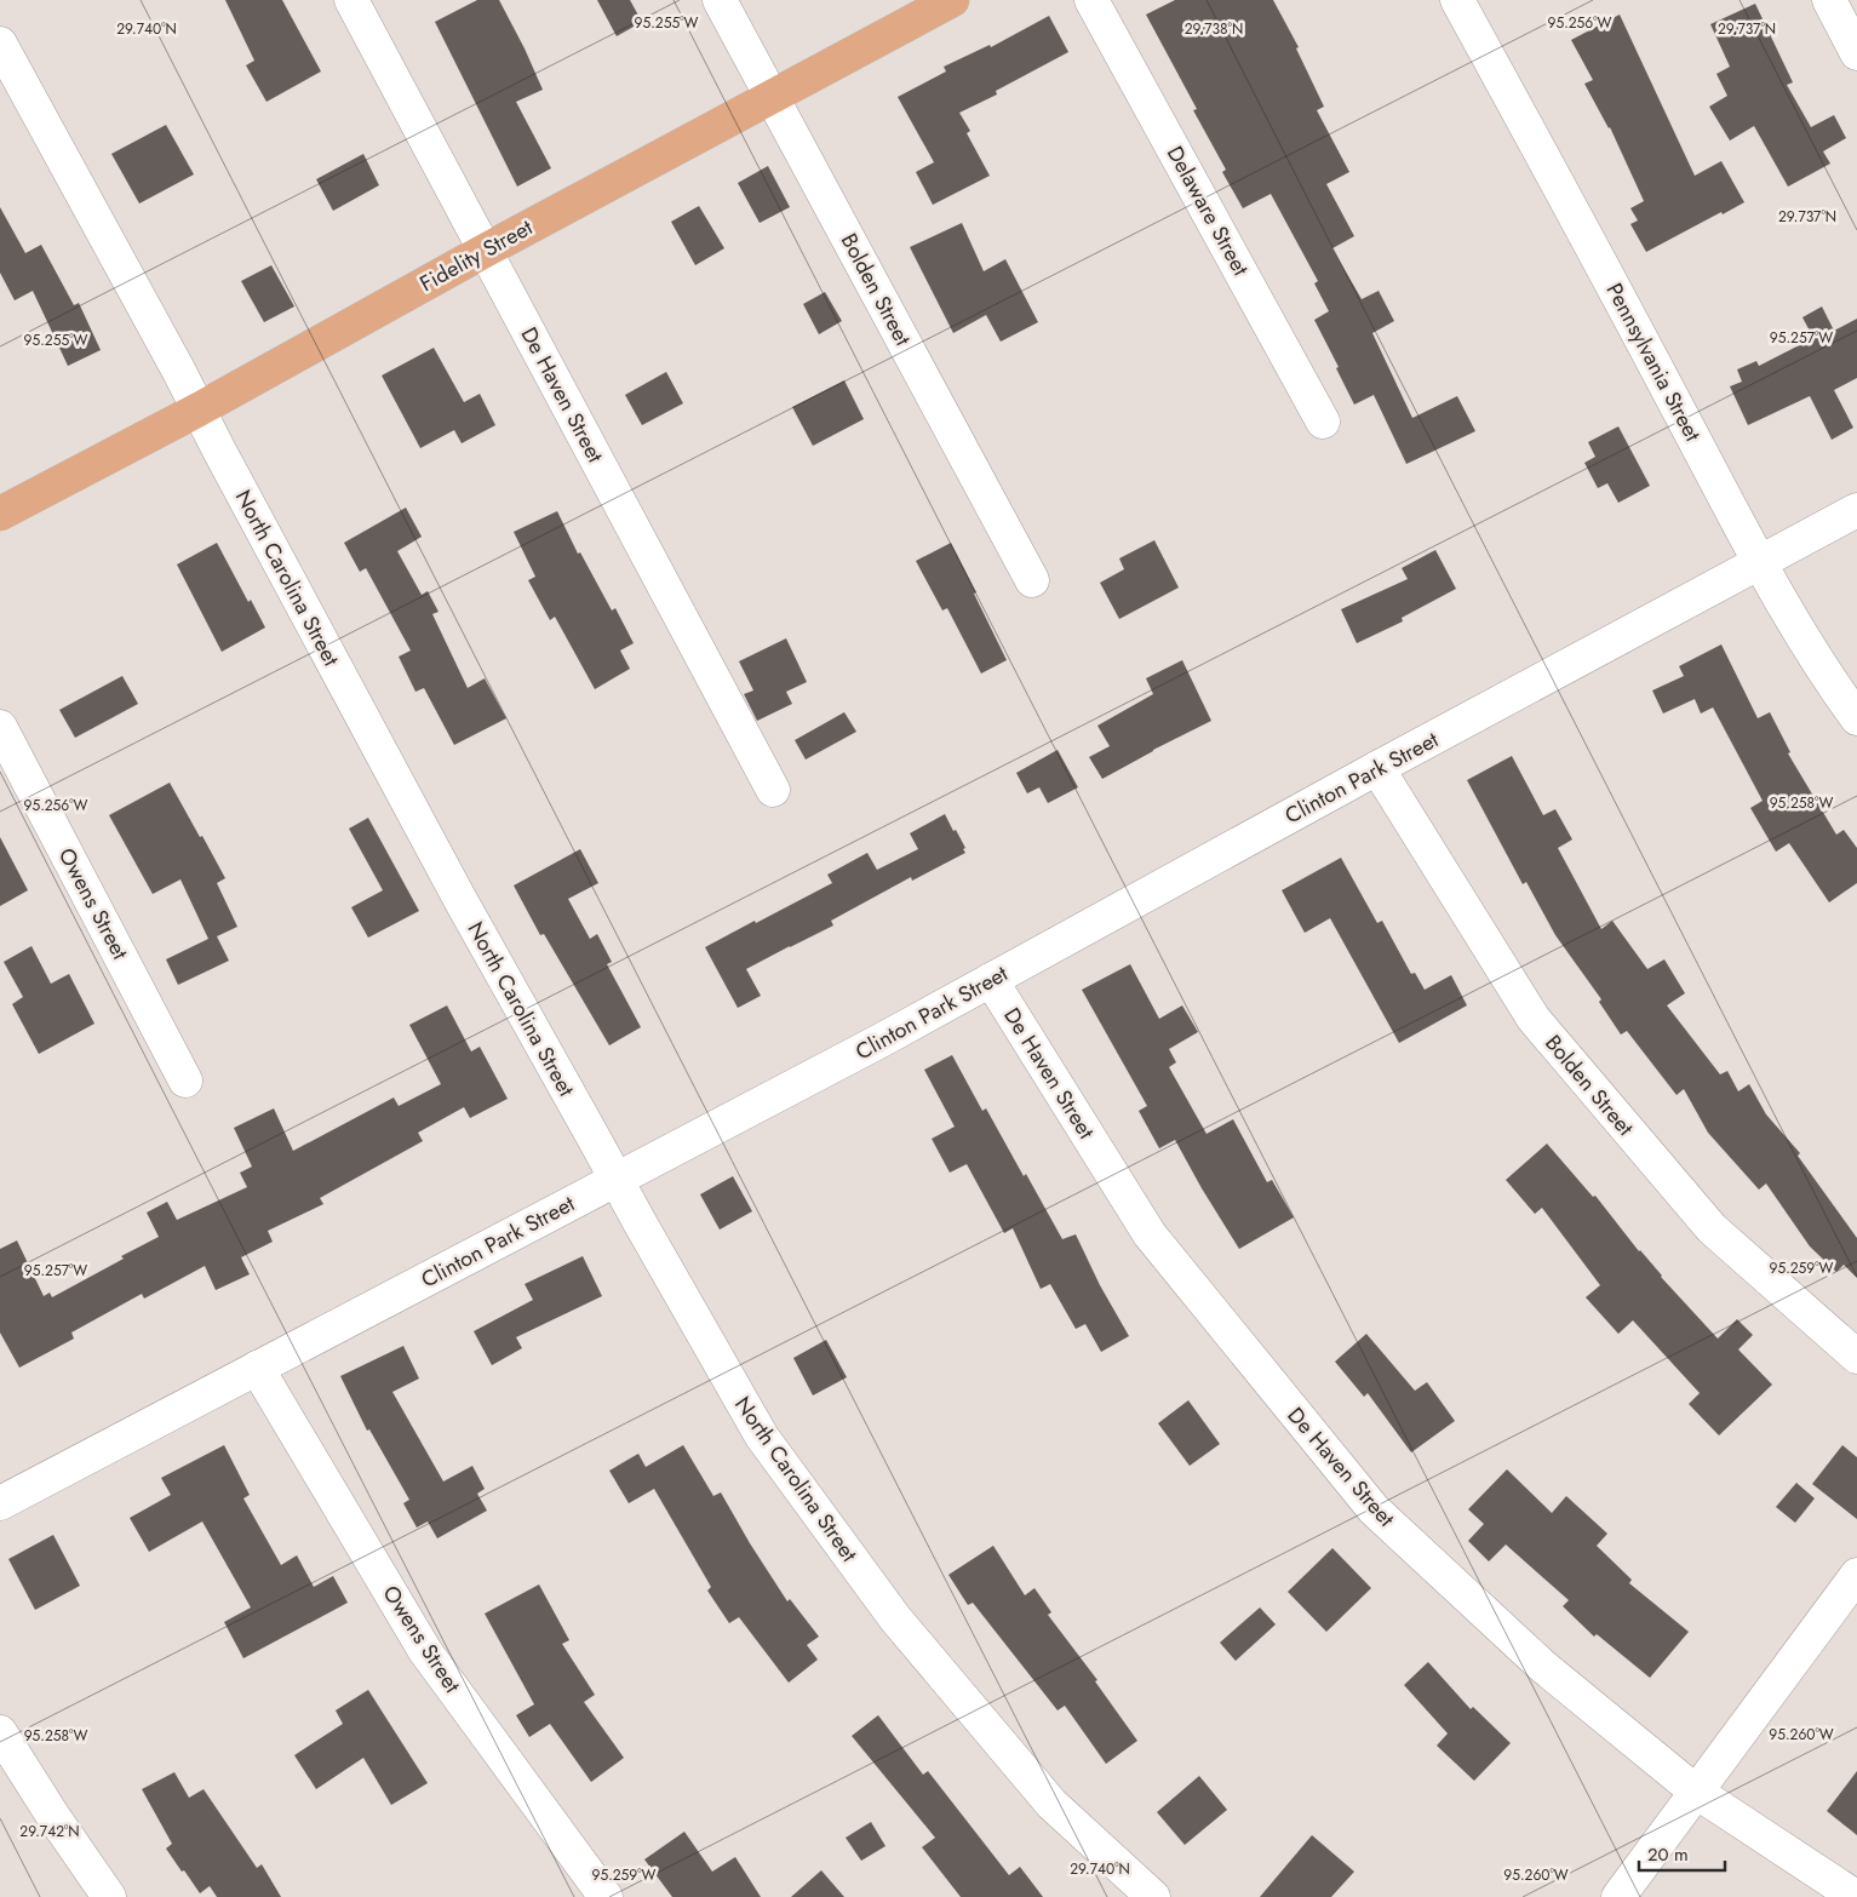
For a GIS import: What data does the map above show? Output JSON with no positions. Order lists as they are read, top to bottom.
{
  "streets": {
    "main road": ["Fidelity Street"],
    "street": [
      "Delaware Street",
      "Bolden Street",
      "Pennsylvania Street",
      "De Haven Street",
      "North Carolina Street",
      "Clinton Park Street",
      "Owens Street"
    ]
  },
  "crossings": [
    ["Fidelity Street", "Bolden Street"],
    ["Fidelity Street", "De Haven Street"],
    ["Fidelity Street", "North Carolina Street"],
    ["Bolden Street", "Clinton Park Street"],
    ["Pennsylvania Street", "Clinton Park Street"],
    ["De Haven Street", "Clinton Park Street"],
    ["North Carolina Street", "Clinton Park Street"],
    ["Clinton Park Street", "Owens Street"]
  ],
  "scale_bar": "20 m",
  "coordinates": [
    "95.256°W",
    "95.255°W",
    "29.740°N",
    "29.738°N",
    "29.737°N",
    "95.257°W",
    "95.258°W",
    "95.259°W",
    "95.260°W",
    "29.742°N"
  ]
}
